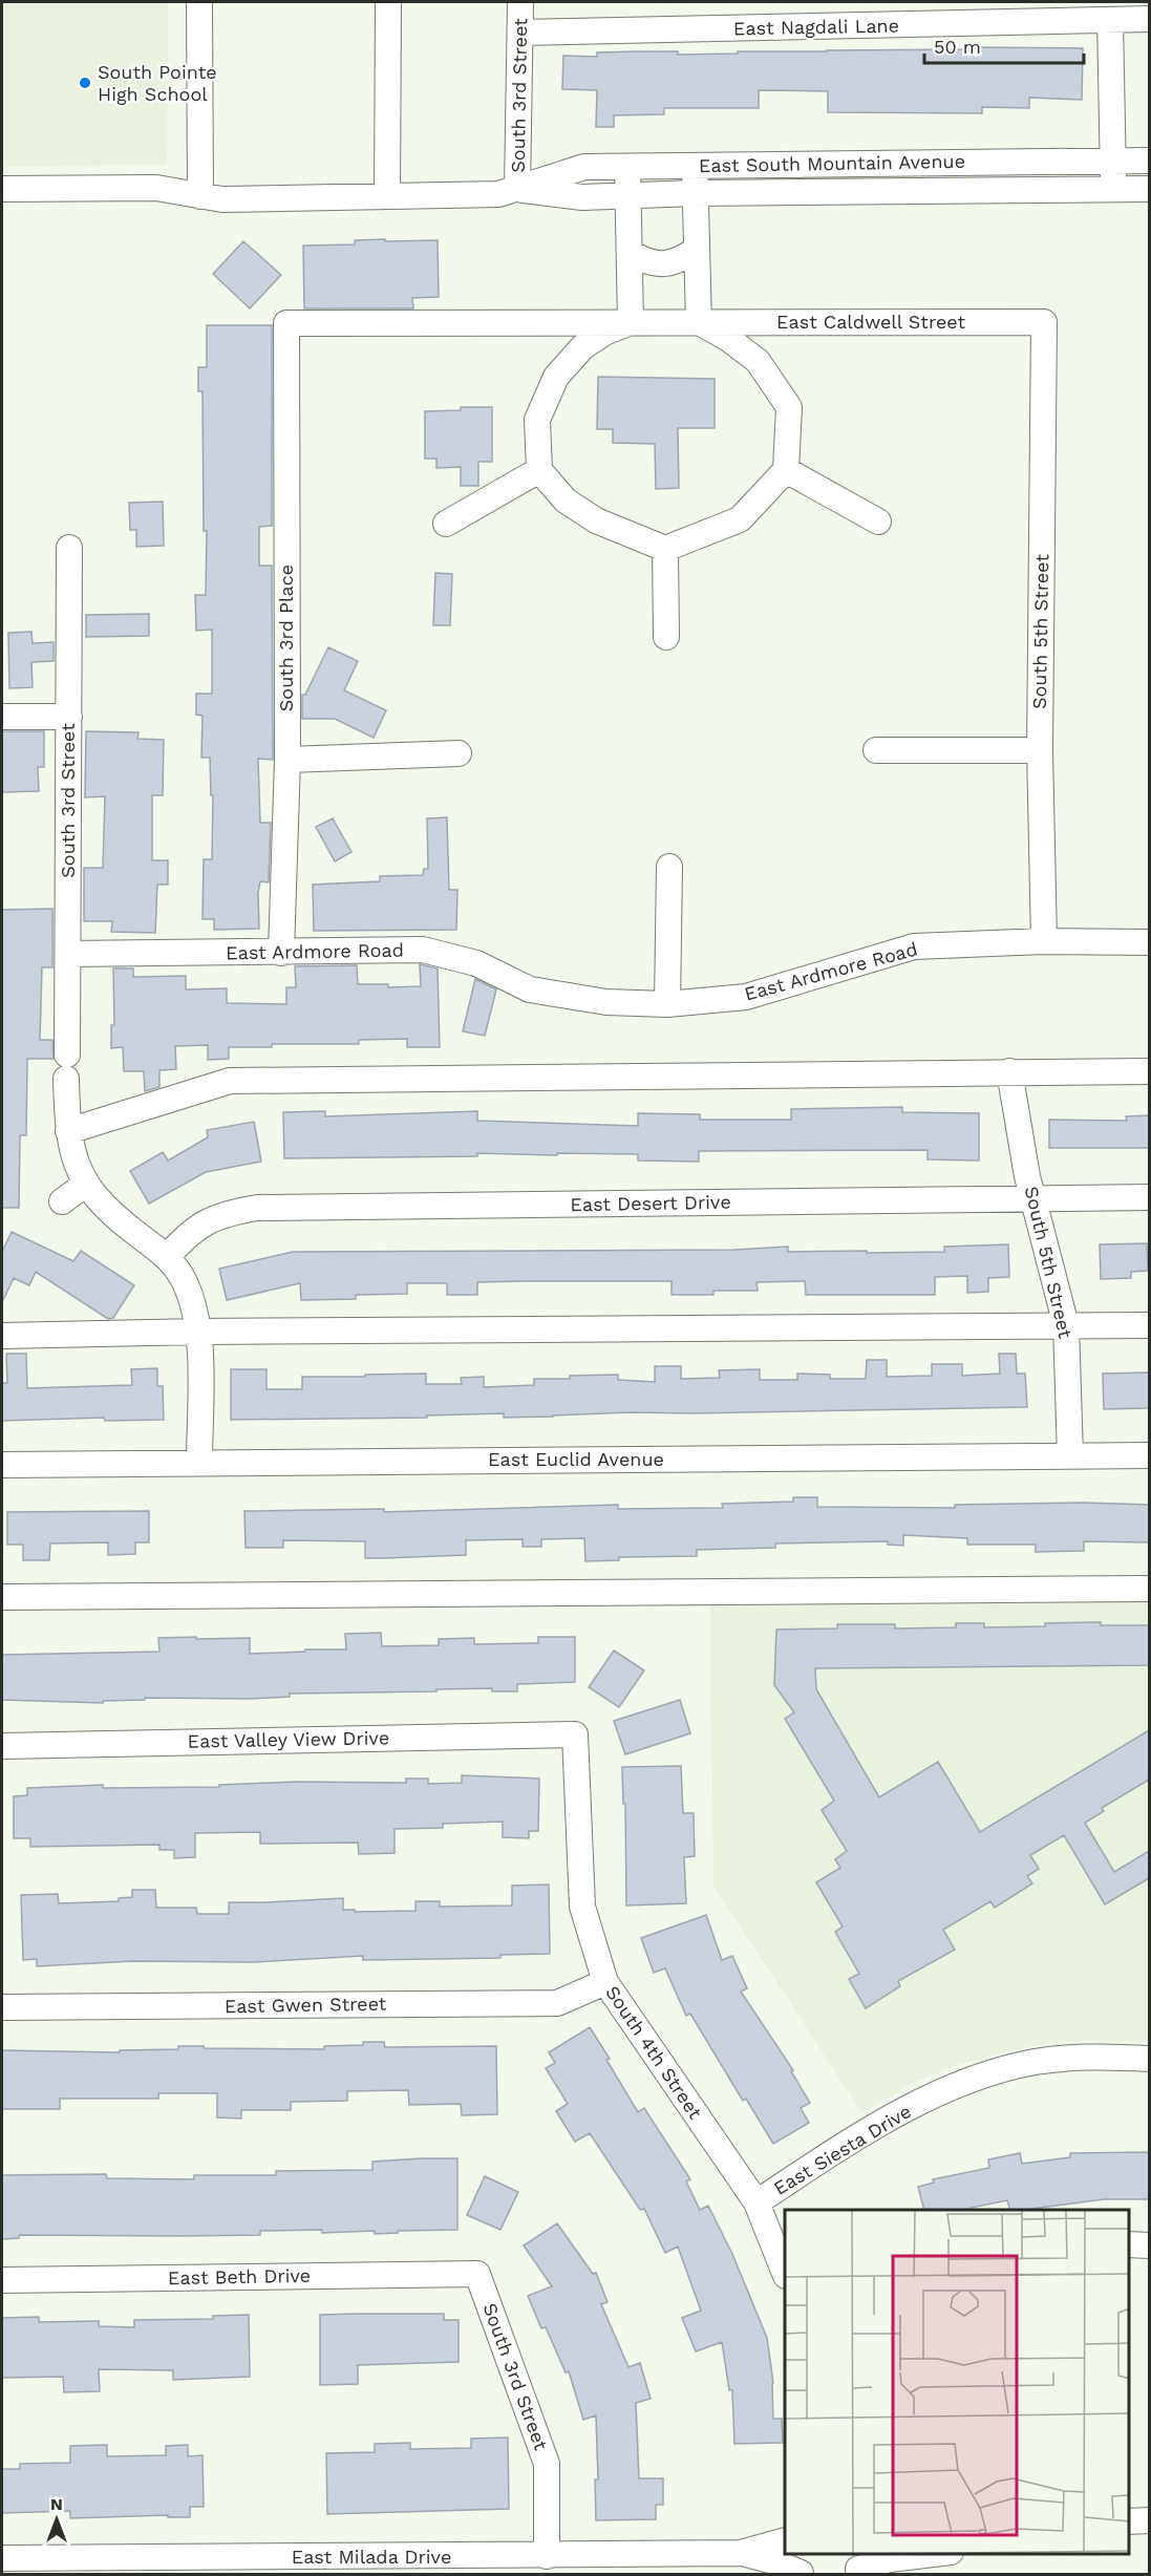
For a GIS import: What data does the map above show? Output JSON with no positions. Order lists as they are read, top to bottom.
{
  "streets": {
    "street": [
      "East Nagdali Lane",
      "South 3rd Street",
      "East South Mountain Avenue",
      "East Caldwell Street",
      "South 5th Street",
      "South 3rd Place",
      "East Ardmore Road",
      "East Desert Drive",
      "East Euclid Avenue",
      "East Valley View Drive",
      "East Gwen Street",
      "South 4th Street",
      "East Siesta Drive",
      "East Beth Drive",
      "East Milada Drive"
    ]
  },
  "crossings": [
    ["East Nagdali Lane", "South 3rd Street"],
    ["South 3rd Street", "East South Mountain Avenue"],
    ["South 3rd Street", "East Ardmore Road"],
    ["South 3rd Street", "East Desert Drive"],
    ["South 3rd Street", "East Euclid Avenue"],
    ["South 3rd Street", "East Beth Drive"],
    ["South 3rd Street", "East Milada Drive"],
    ["East Caldwell Street", "South 5th Street"],
    ["East Caldwell Street", "South 3rd Place"],
    ["South 5th Street", "East Ardmore Road"],
    ["South 5th Street", "East Desert Drive"],
    ["South 5th Street", "East Euclid Avenue"],
    ["South 3rd Place", "East Ardmore Road"],
    ["East Valley View Drive", "South 4th Street"],
    ["East Gwen Street", "South 4th Street"],
    ["South 4th Street", "East Siesta Drive"]
  ],
  "places": ["South Pointe High School"],
  "scale_bar": "50 m",
  "north": "top"
}
